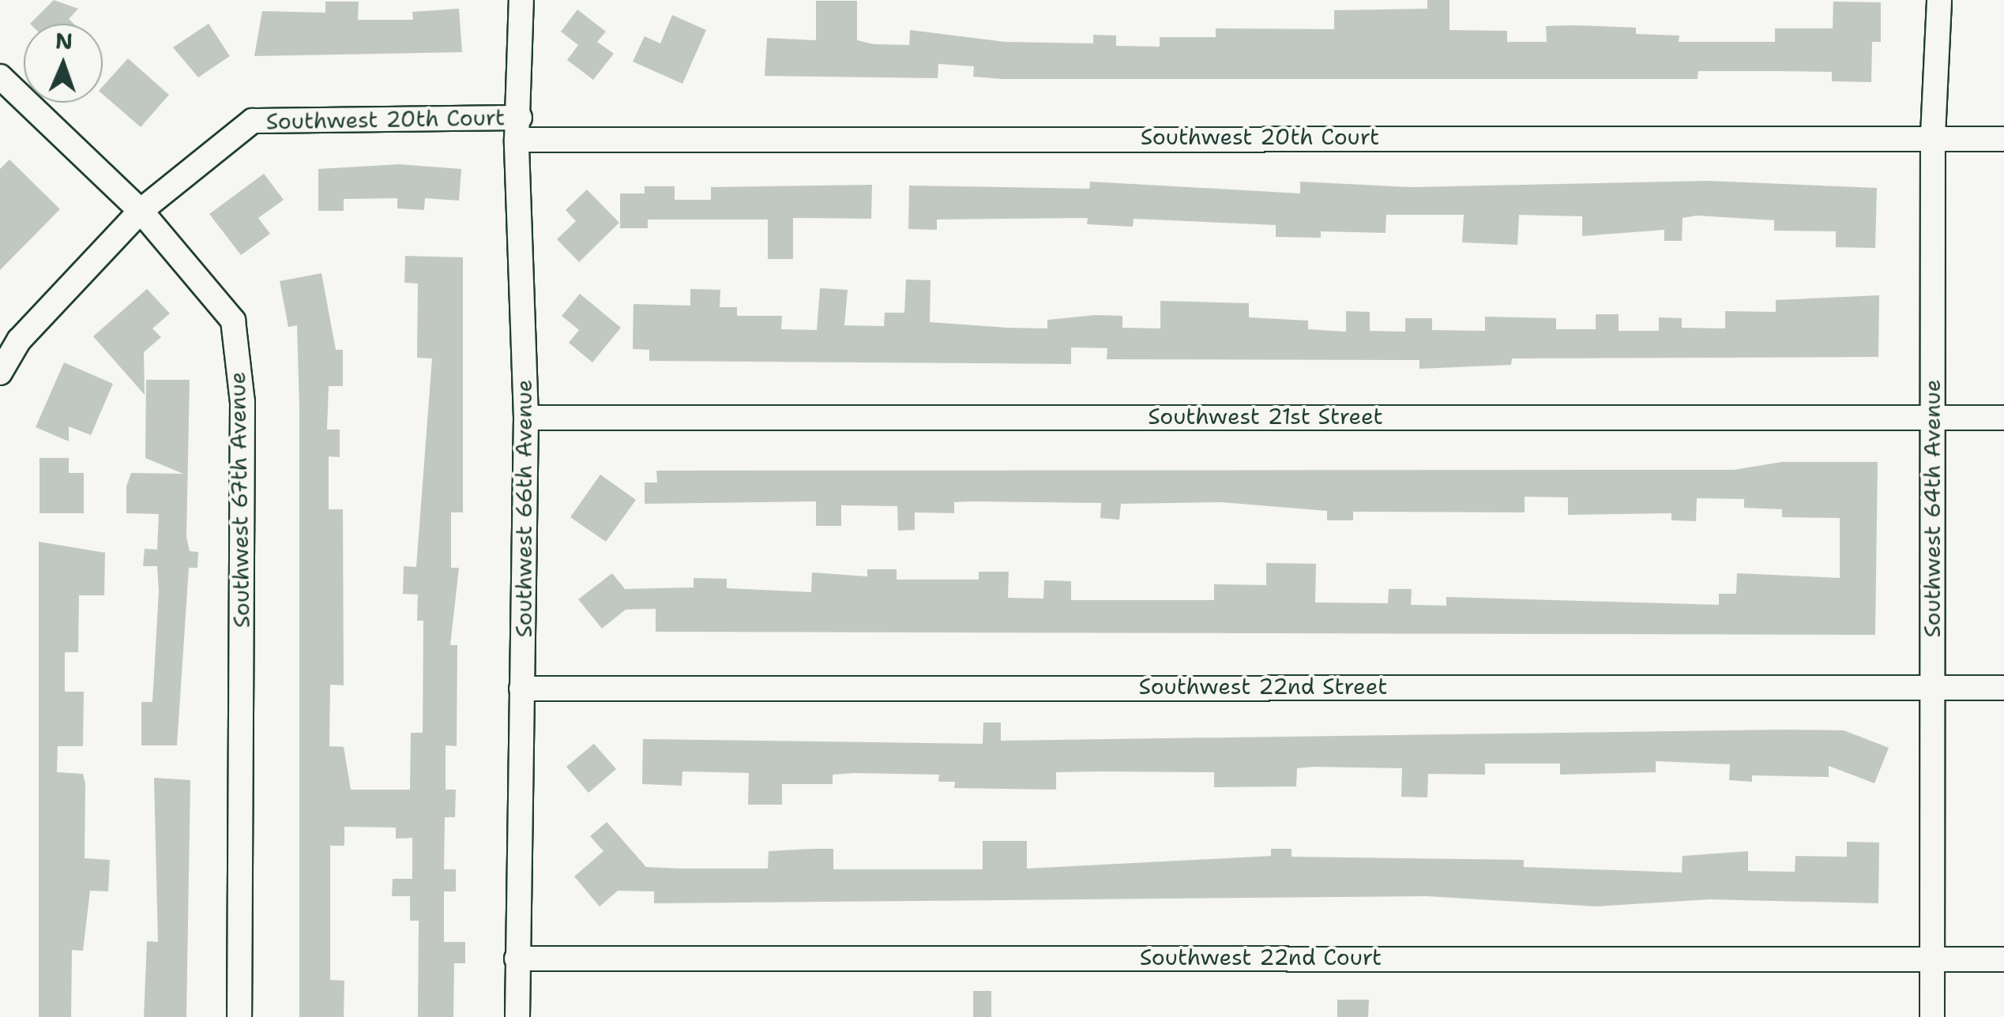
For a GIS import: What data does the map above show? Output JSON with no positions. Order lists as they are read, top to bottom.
{
  "streets": {
    "street": [
      "Southwest 20th Court",
      "Southwest 21st Street",
      "Southwest 67th Avenue",
      "Southwest 66th Avenue",
      "Southwest 64th Avenue",
      "Southwest 22nd Street",
      "Southwest 22nd Court"
    ]
  },
  "crossings": [
    ["Southwest 20th Court", "Southwest 67th Avenue"],
    ["Southwest 20th Court", "Southwest 66th Avenue"],
    ["Southwest 20th Court", "Southwest 64th Avenue"],
    ["Southwest 21st Street", "Southwest 66th Avenue"],
    ["Southwest 21st Street", "Southwest 64th Avenue"],
    ["Southwest 66th Avenue", "Southwest 22nd Street"],
    ["Southwest 66th Avenue", "Southwest 22nd Court"],
    ["Southwest 64th Avenue", "Southwest 22nd Street"],
    ["Southwest 64th Avenue", "Southwest 22nd Court"]
  ],
  "north": "top"
}
